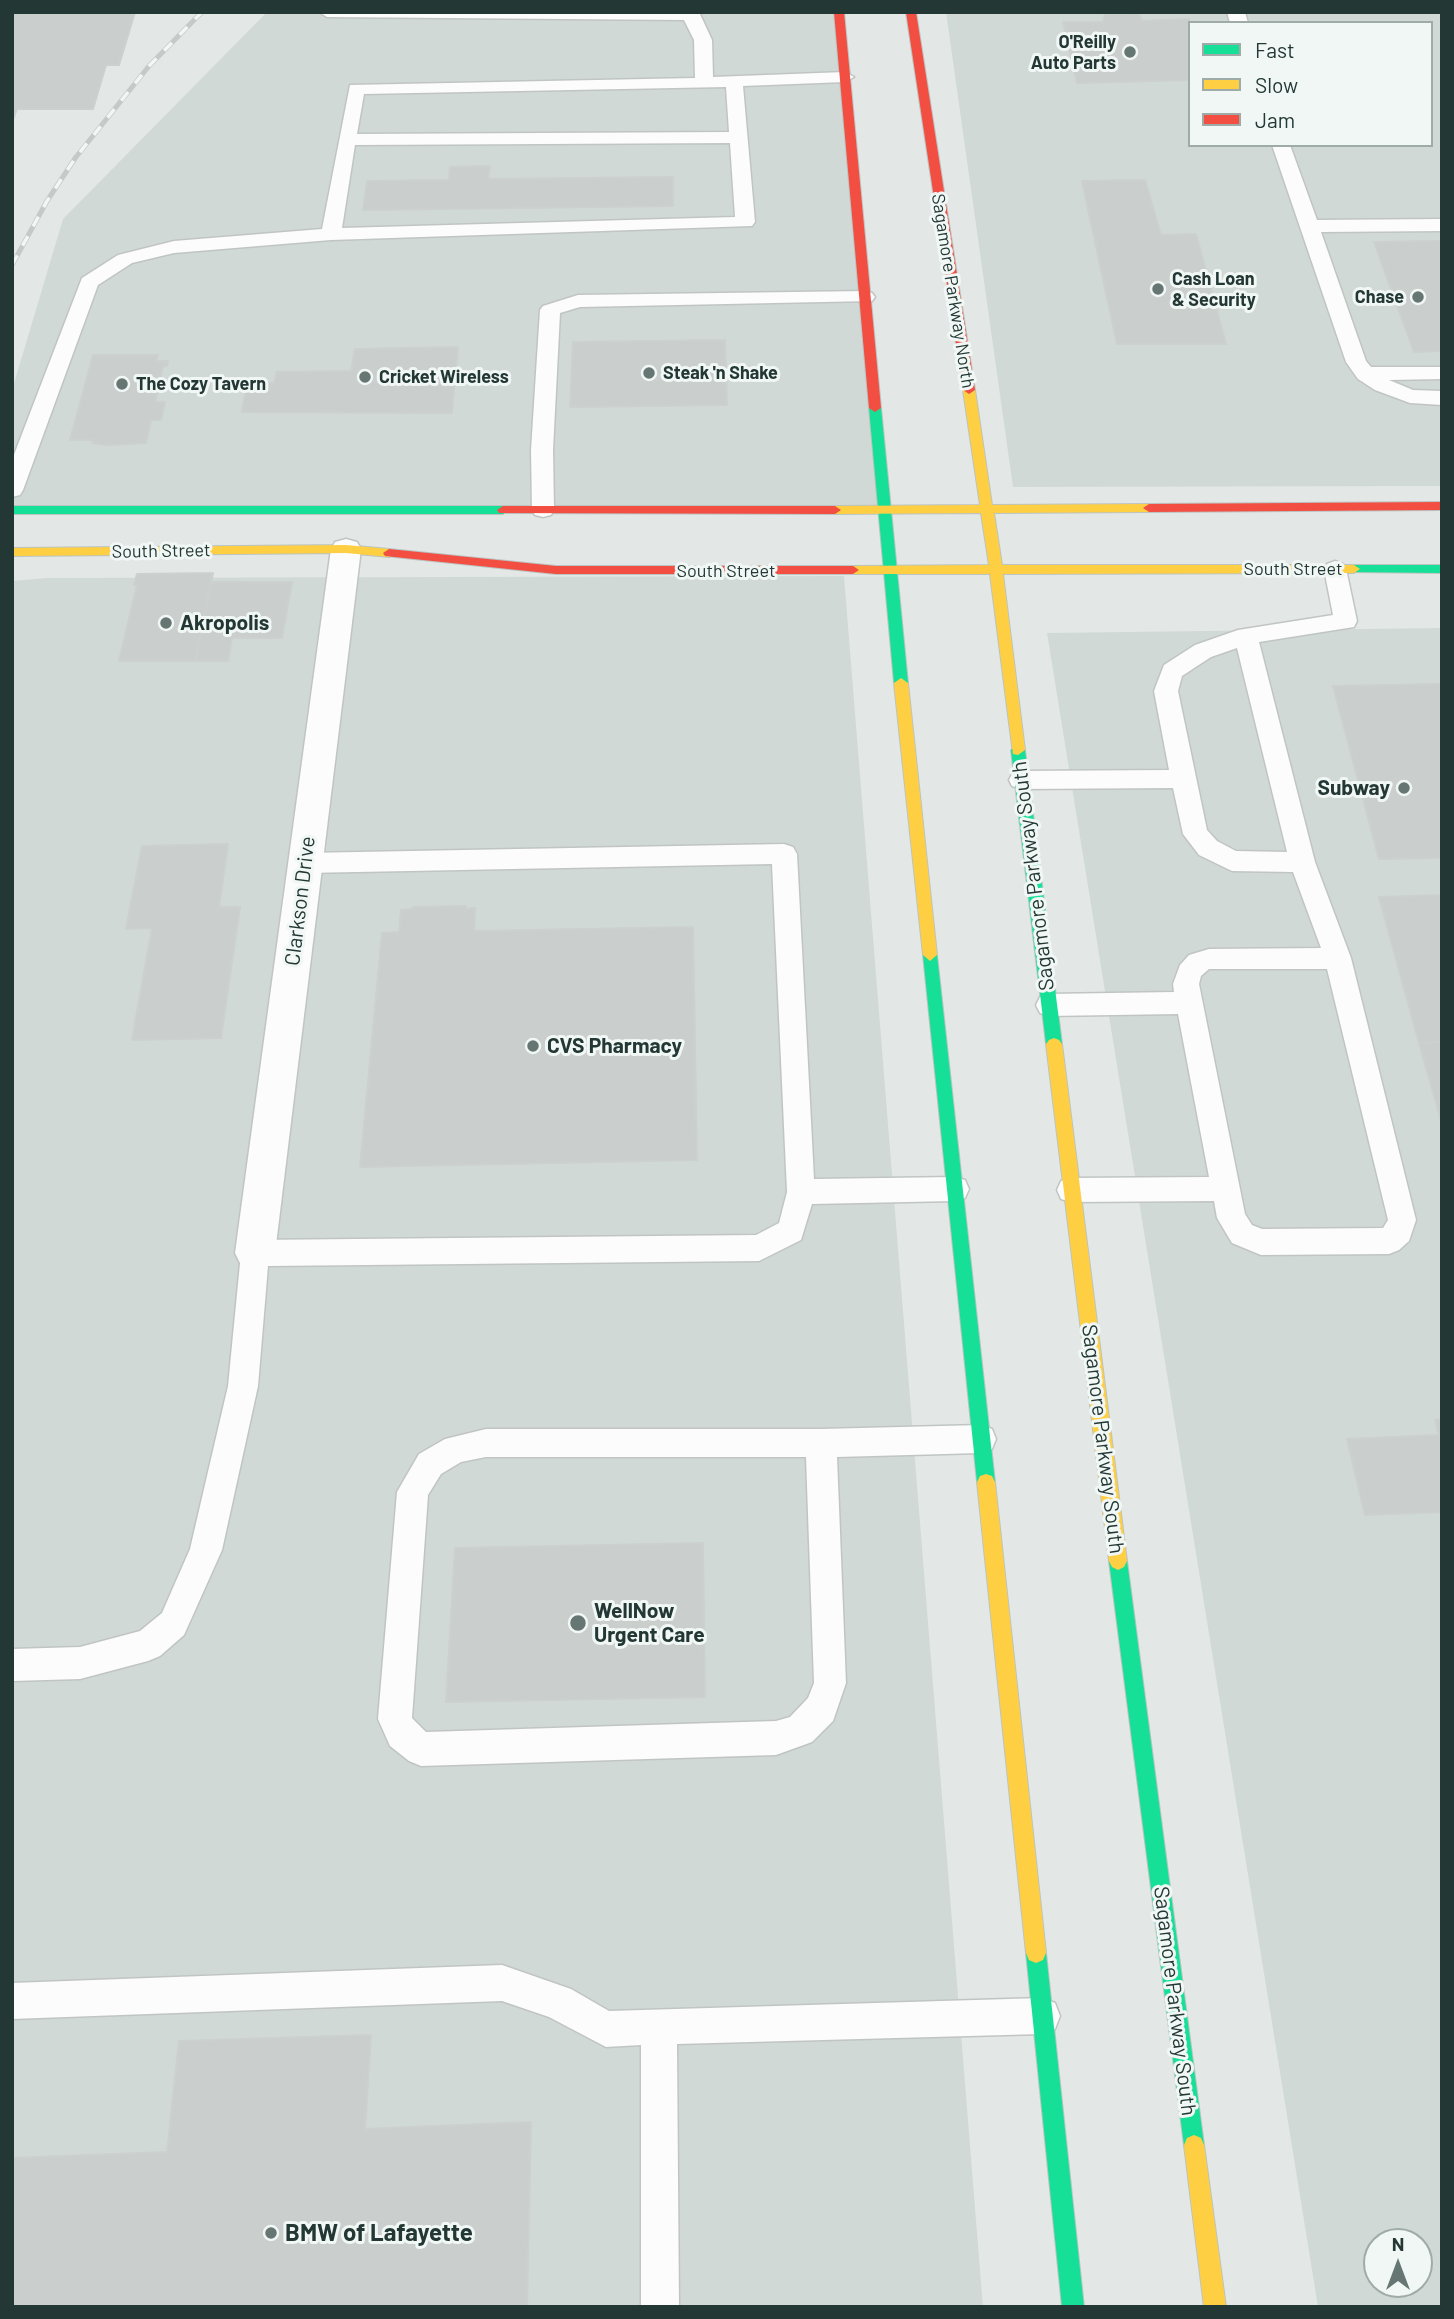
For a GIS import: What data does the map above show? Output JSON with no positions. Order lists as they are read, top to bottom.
{
  "streets": {
    "main road": ["Sagamore Parkway North", "South Street", "Sagamore Parkway South"],
    "street": ["Clarkson Drive"]
  },
  "crossings": [
    ["Sagamore Parkway North", "South Street"],
    ["Sagamore Parkway North", "Sagamore Parkway South"],
    ["South Street", "Sagamore Parkway South"],
    ["South Street", "Clarkson Drive"]
  ],
  "places": [
    "O'Reilly Auto Parts",
    "Cash Loan & Security",
    "Chase",
    "Steak 'n Shake",
    "Cricket Wireless",
    "The Cozy Tavern",
    "Akropolis",
    "Subway",
    "CVS Pharmacy",
    "WellNow Urgent Care",
    "BMW of Lafayette"
  ],
  "legend": ["Fast", "Slow", "Jam"],
  "north": "top"
}
